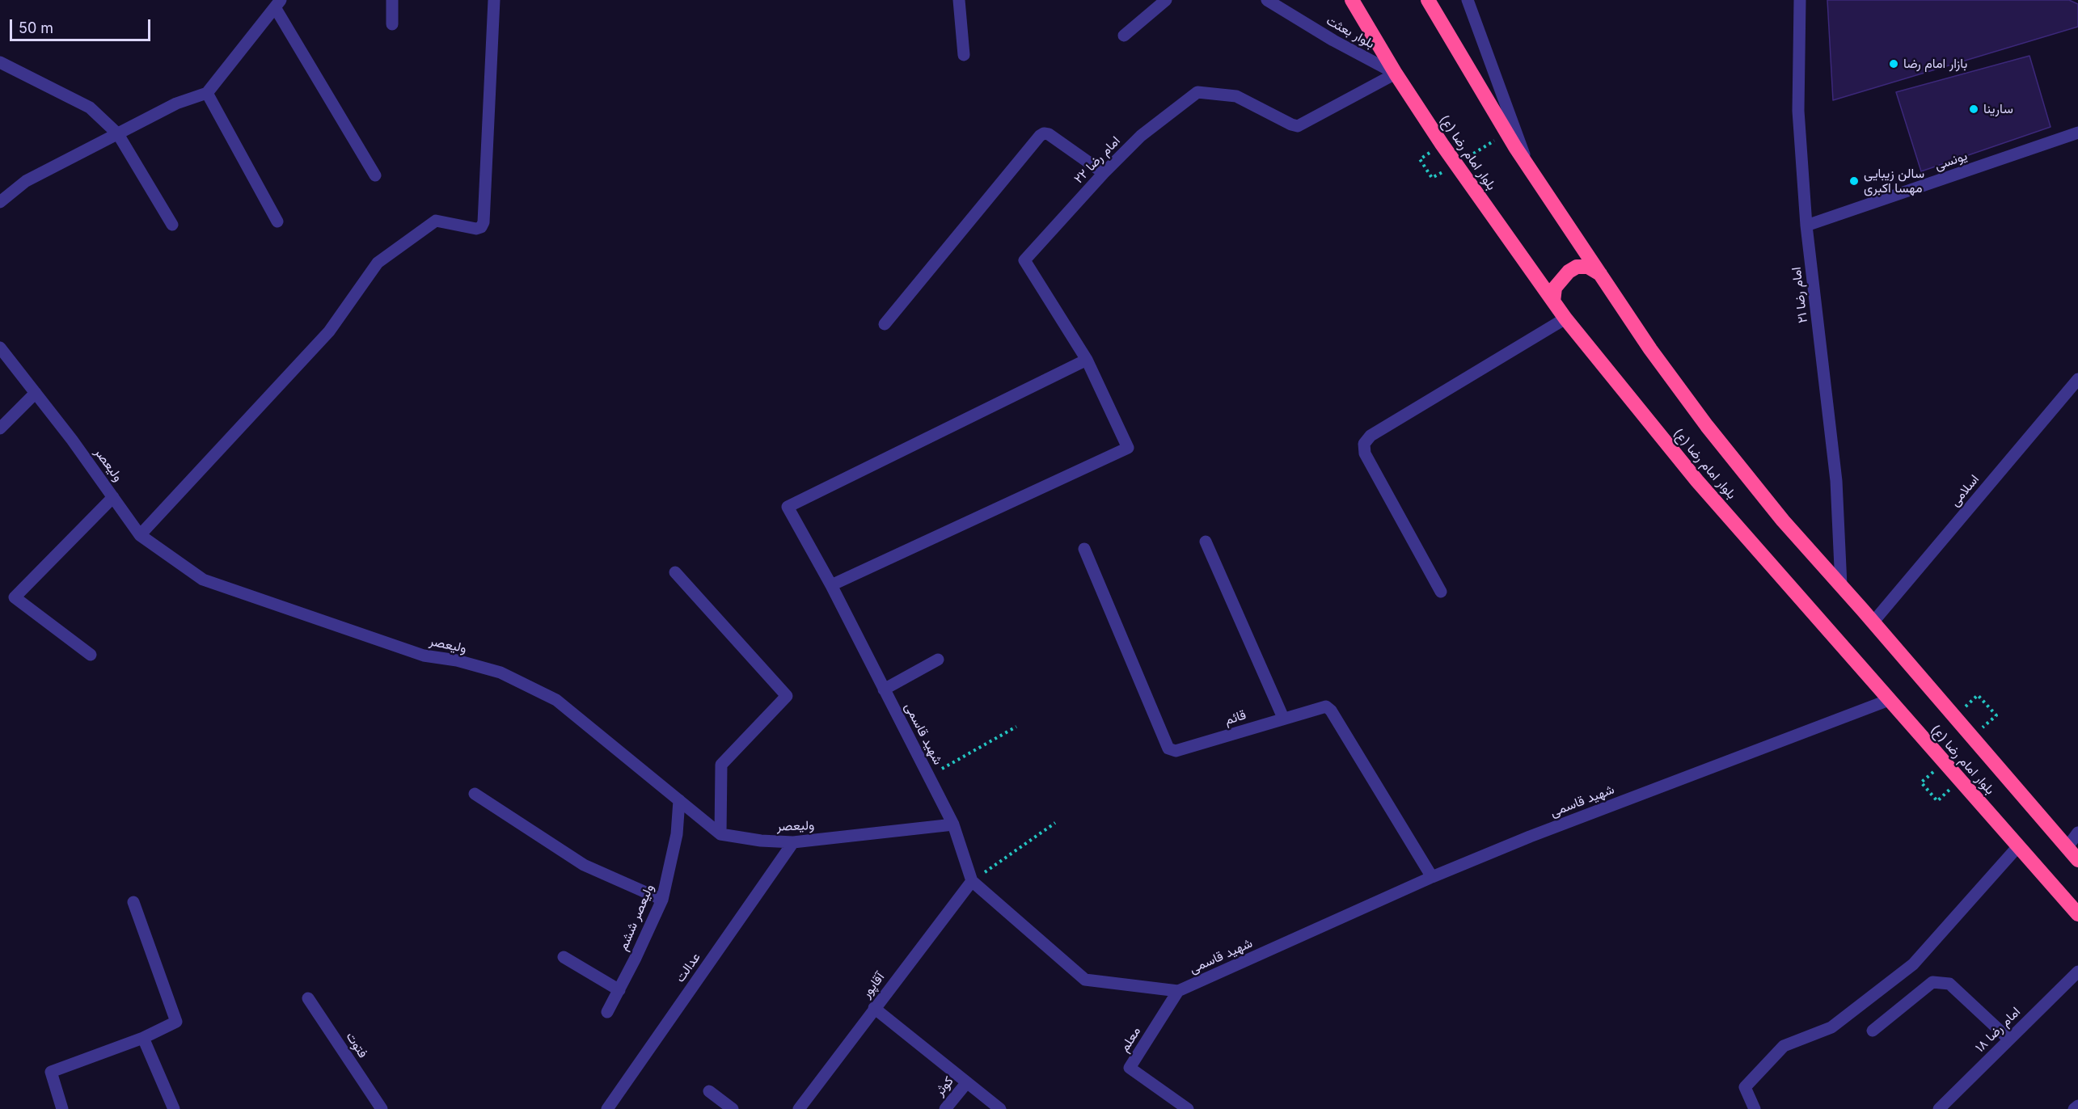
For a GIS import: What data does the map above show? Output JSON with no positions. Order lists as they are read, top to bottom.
{
  "streets": {
    "highway": ["بلوار امام رضا (ع)"],
    "street": [
      "بلوار بعثت",
      "امام رضا ۲۲",
      "یونسی",
      "امام رضا ۲۱",
      "ولیعصر",
      "اسلامی",
      "قائم",
      "شهید قاسمی",
      "ولیعصر ششم",
      "عدالت",
      "آقاپور",
      "امام رضا ۱۸",
      "معلم",
      "فتوت",
      "کوثر"
    ]
  },
  "crossings": [
    ["بلوار بعثت", "بلوار امام رضا (ع)"],
    ["بلوار بعثت", "امام رضا ۲۲"],
    ["بلوار امام رضا (ع)", "امام رضا ۲۲"],
    ["بلوار امام رضا (ع)", "امام رضا ۲۱"],
    ["بلوار امام رضا (ع)", "اسلامی"],
    ["بلوار امام رضا (ع)", "شهید قاسمی"],
    ["امام رضا ۲۲", "شهید قاسمی"],
    ["یونسی", "امام رضا ۲۱"],
    ["ولیعصر", "شهید قاسمی"],
    ["ولیعصر", "ولیعصر ششم"],
    ["ولیعصر", "عدالت"],
    ["قائم", "شهید قاسمی"],
    ["شهید قاسمی", "آقاپور"],
    ["شهید قاسمی", "معلم"]
  ],
  "places": ["بازار امام رضا", "سارینا", "سالن زیبایی مهسا اکبری"],
  "scale_bar": "50 m"
}
